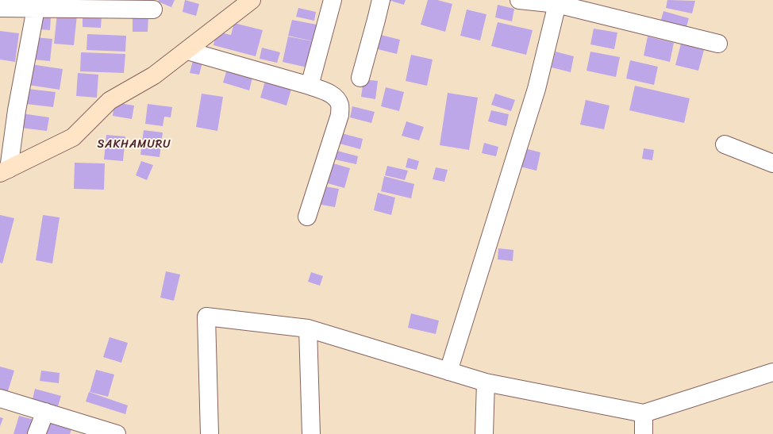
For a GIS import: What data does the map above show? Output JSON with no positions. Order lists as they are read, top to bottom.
{
  "districts": ["SAKHAMURU"]
}
